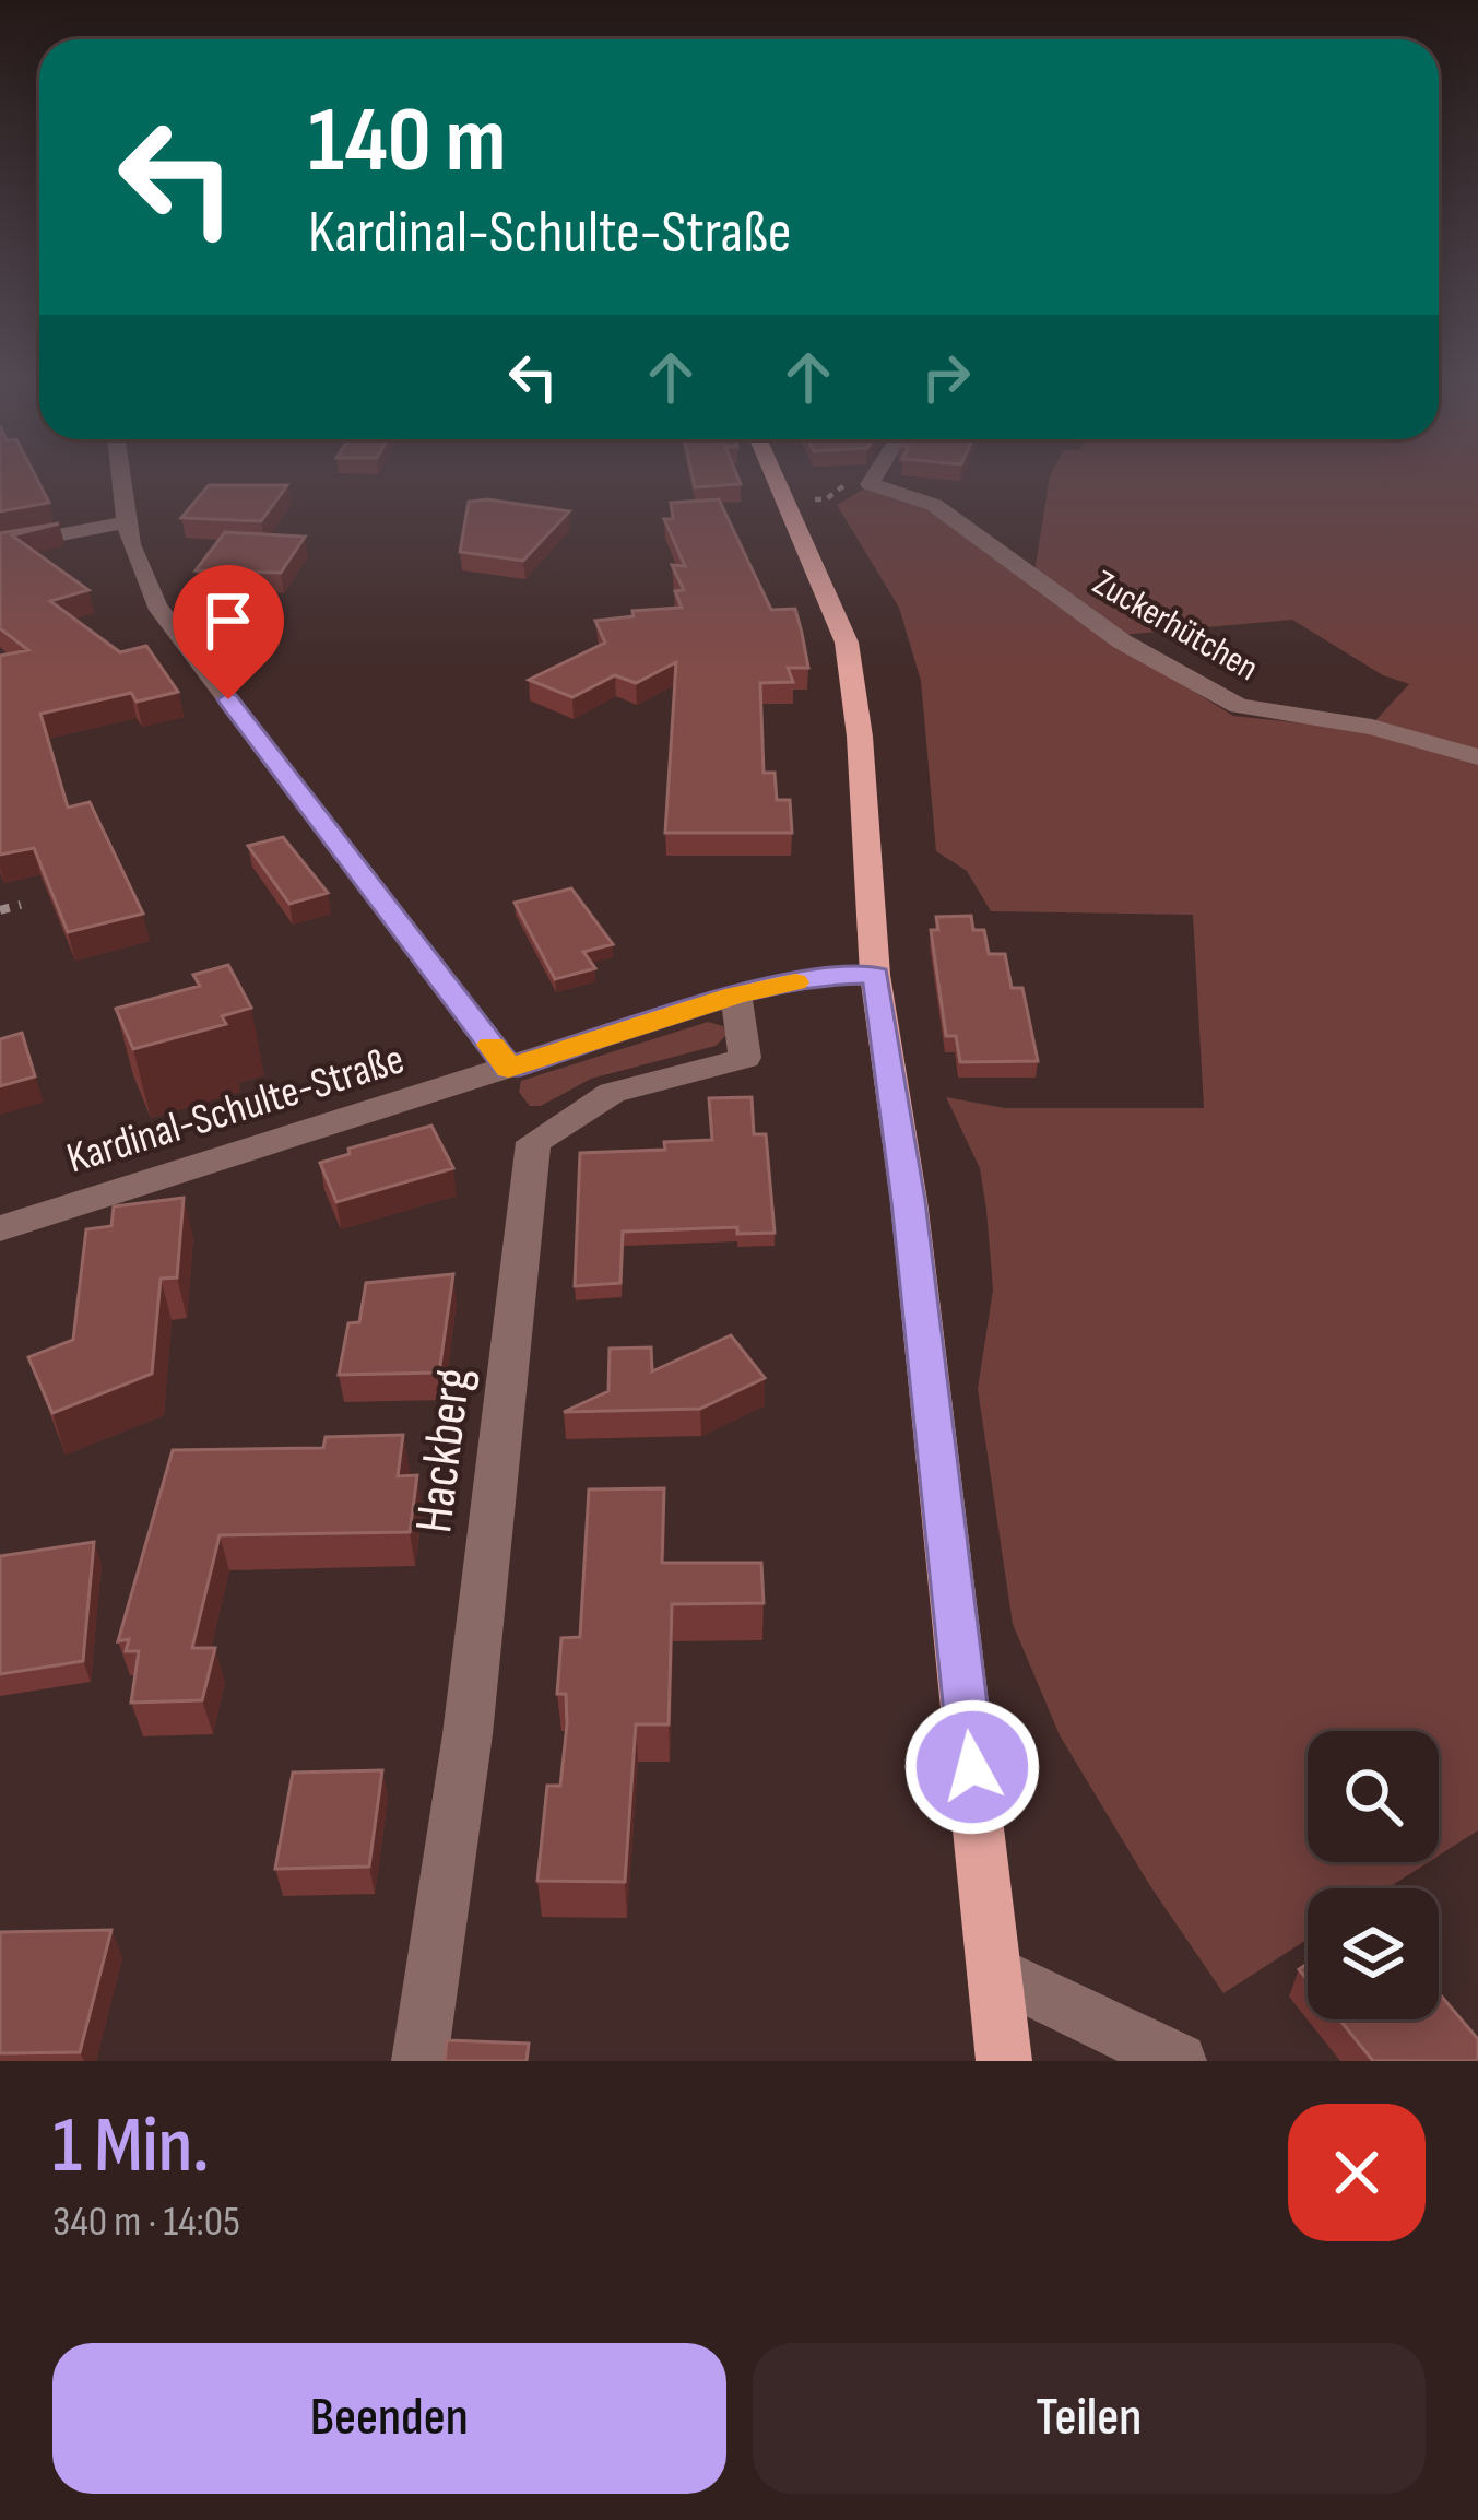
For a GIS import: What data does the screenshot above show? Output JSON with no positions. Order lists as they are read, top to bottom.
{
  "streets": {
    "street": ["Zuckerhütchen", "Kardinal-Schulte-Straße", "Hackberg"]
  },
  "crossings": [
    ["Kardinal-Schulte-Straße", "Hackberg"]
  ],
  "page": {
    "turn": ["140 m", "Kardinal-Schulte-Straße"],
    "heading": ["1 Min.", "340 m · 14:05"],
    "buttons": ["Beenden", "Teilen"]
  }
}
